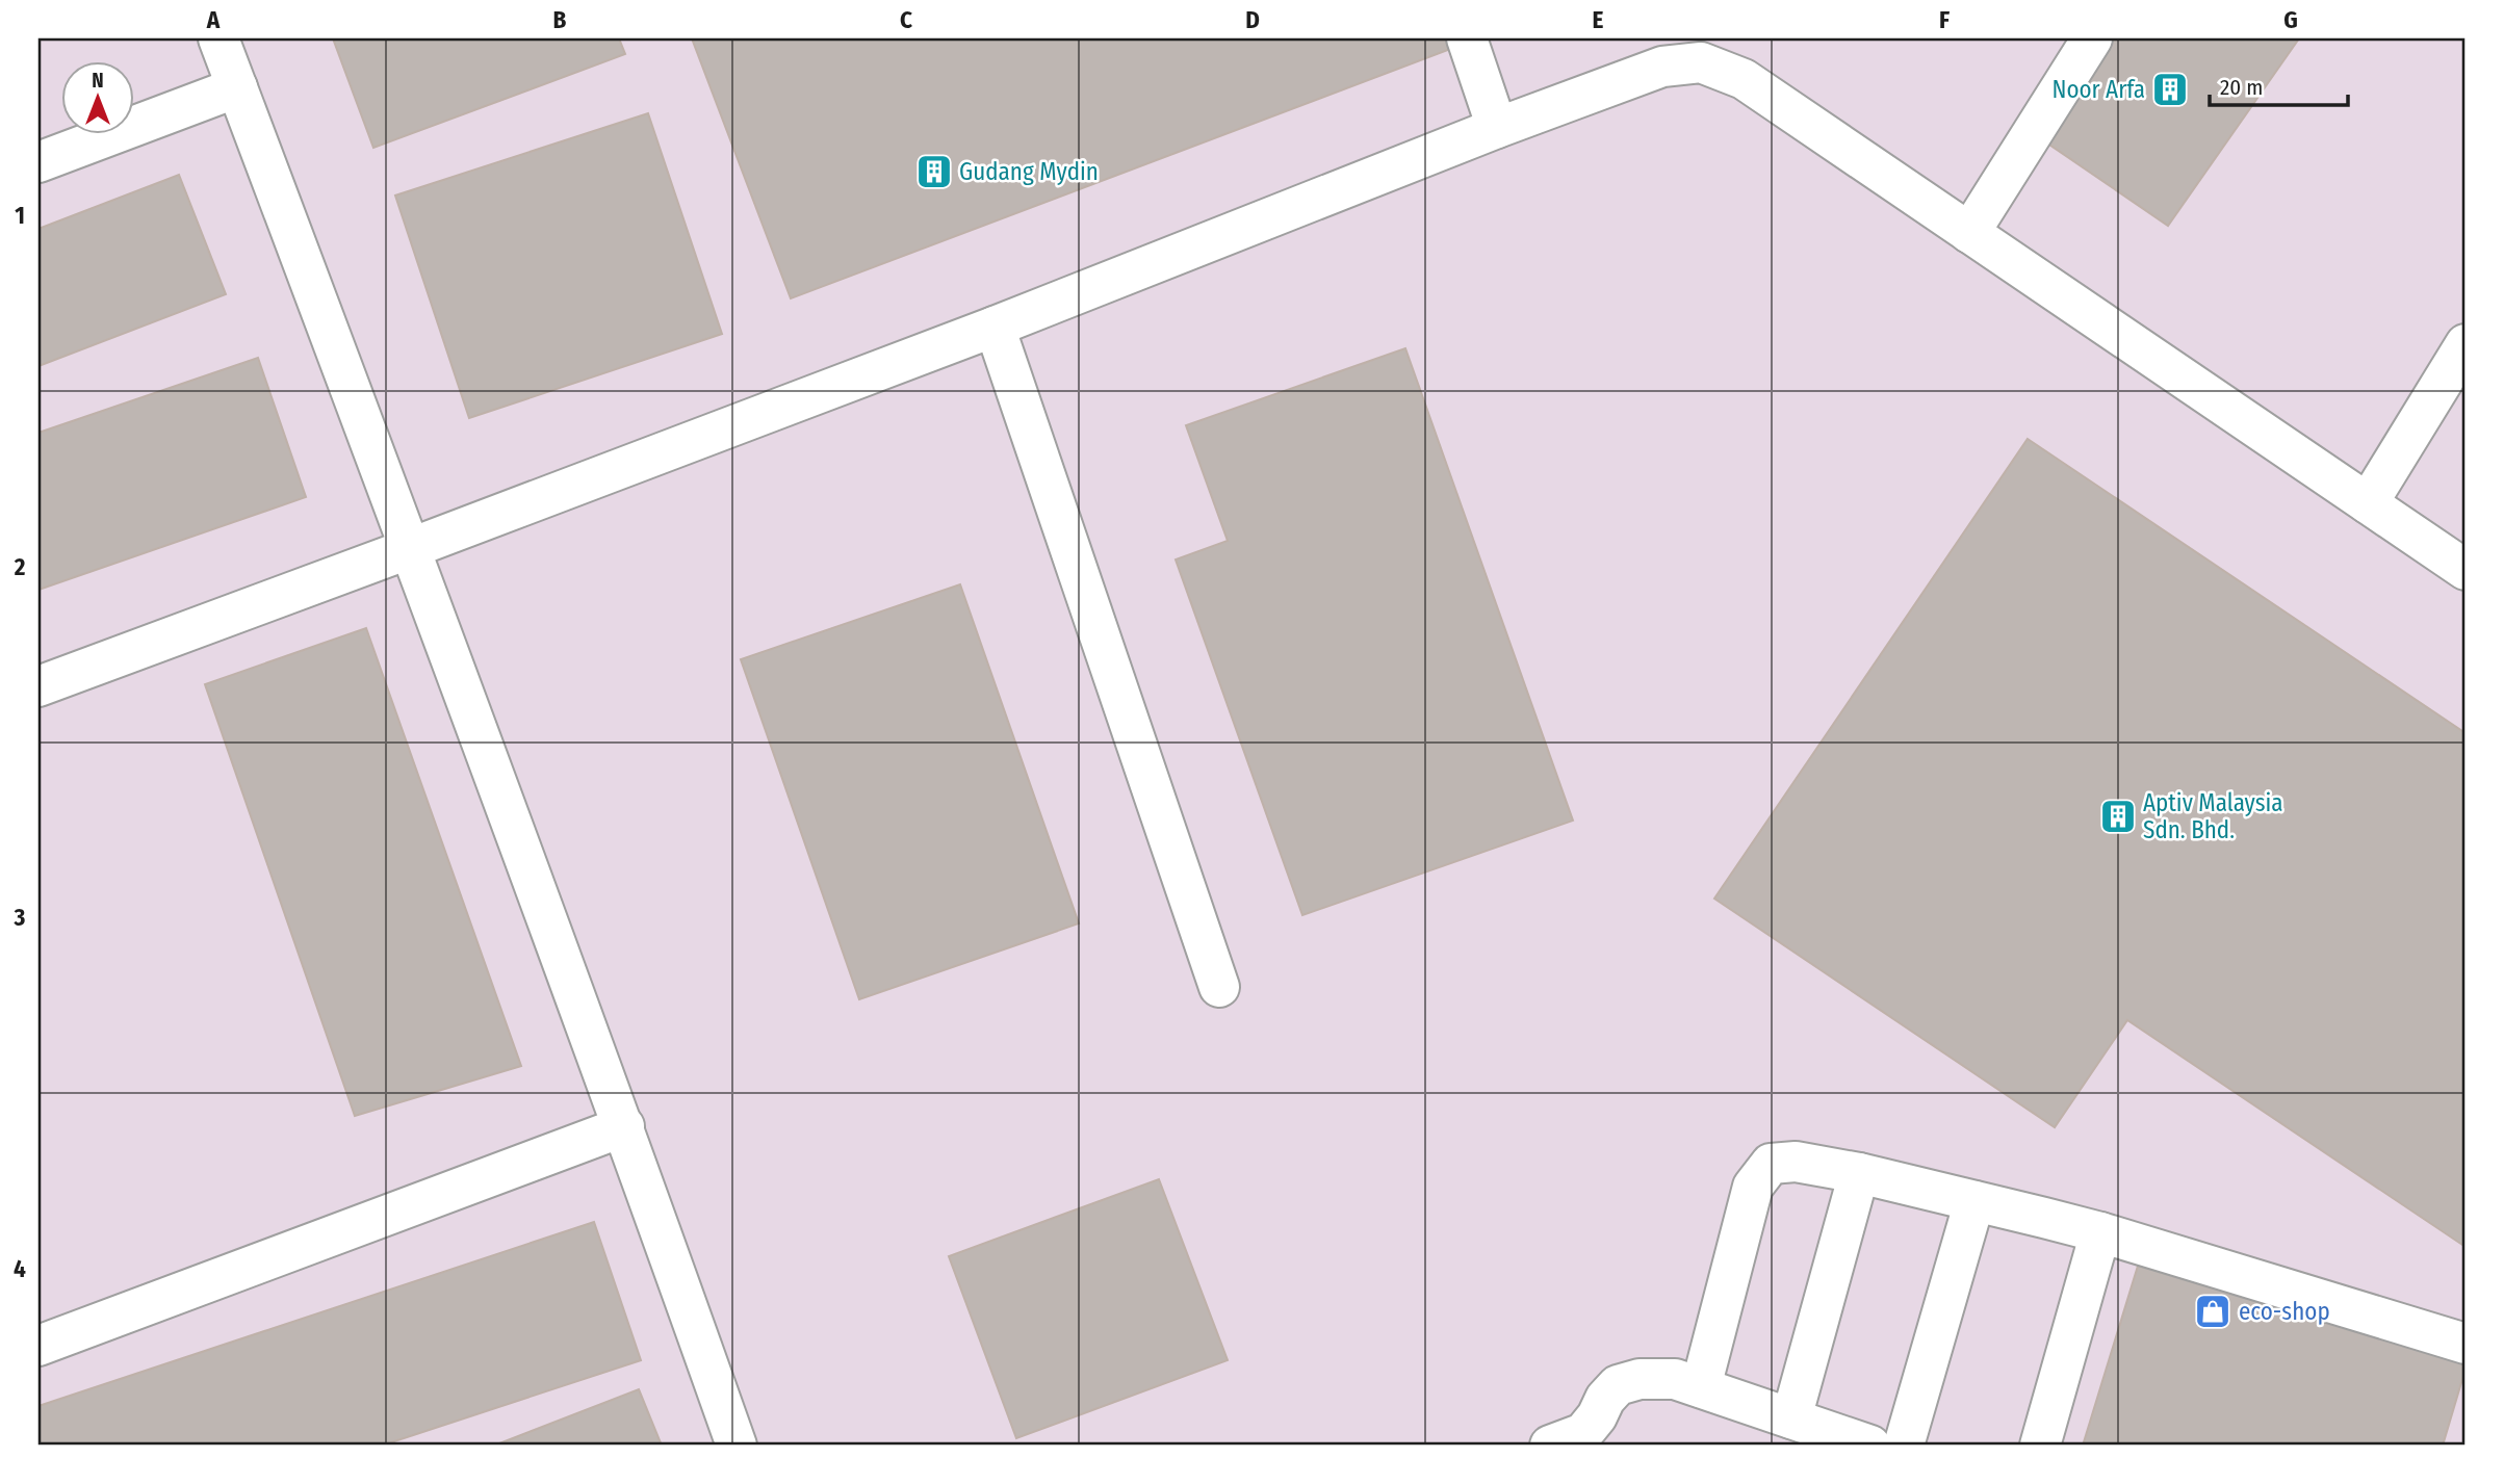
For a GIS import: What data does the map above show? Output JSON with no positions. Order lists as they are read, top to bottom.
{
  "places": {
    "building": ["Noor Arfa", "Gudang Mydin", "Aptiv Malaysia Sdn. Bhd."],
    "shop": ["eco-shop"]
  },
  "scale_bar": "20 m",
  "north": "top",
  "grid": {
    "columns": [
      "A",
      "B",
      "C",
      "D",
      "E",
      "F",
      "G"
    ],
    "rows": [
      "1",
      "2",
      "3",
      "4"
    ]
  }
}
